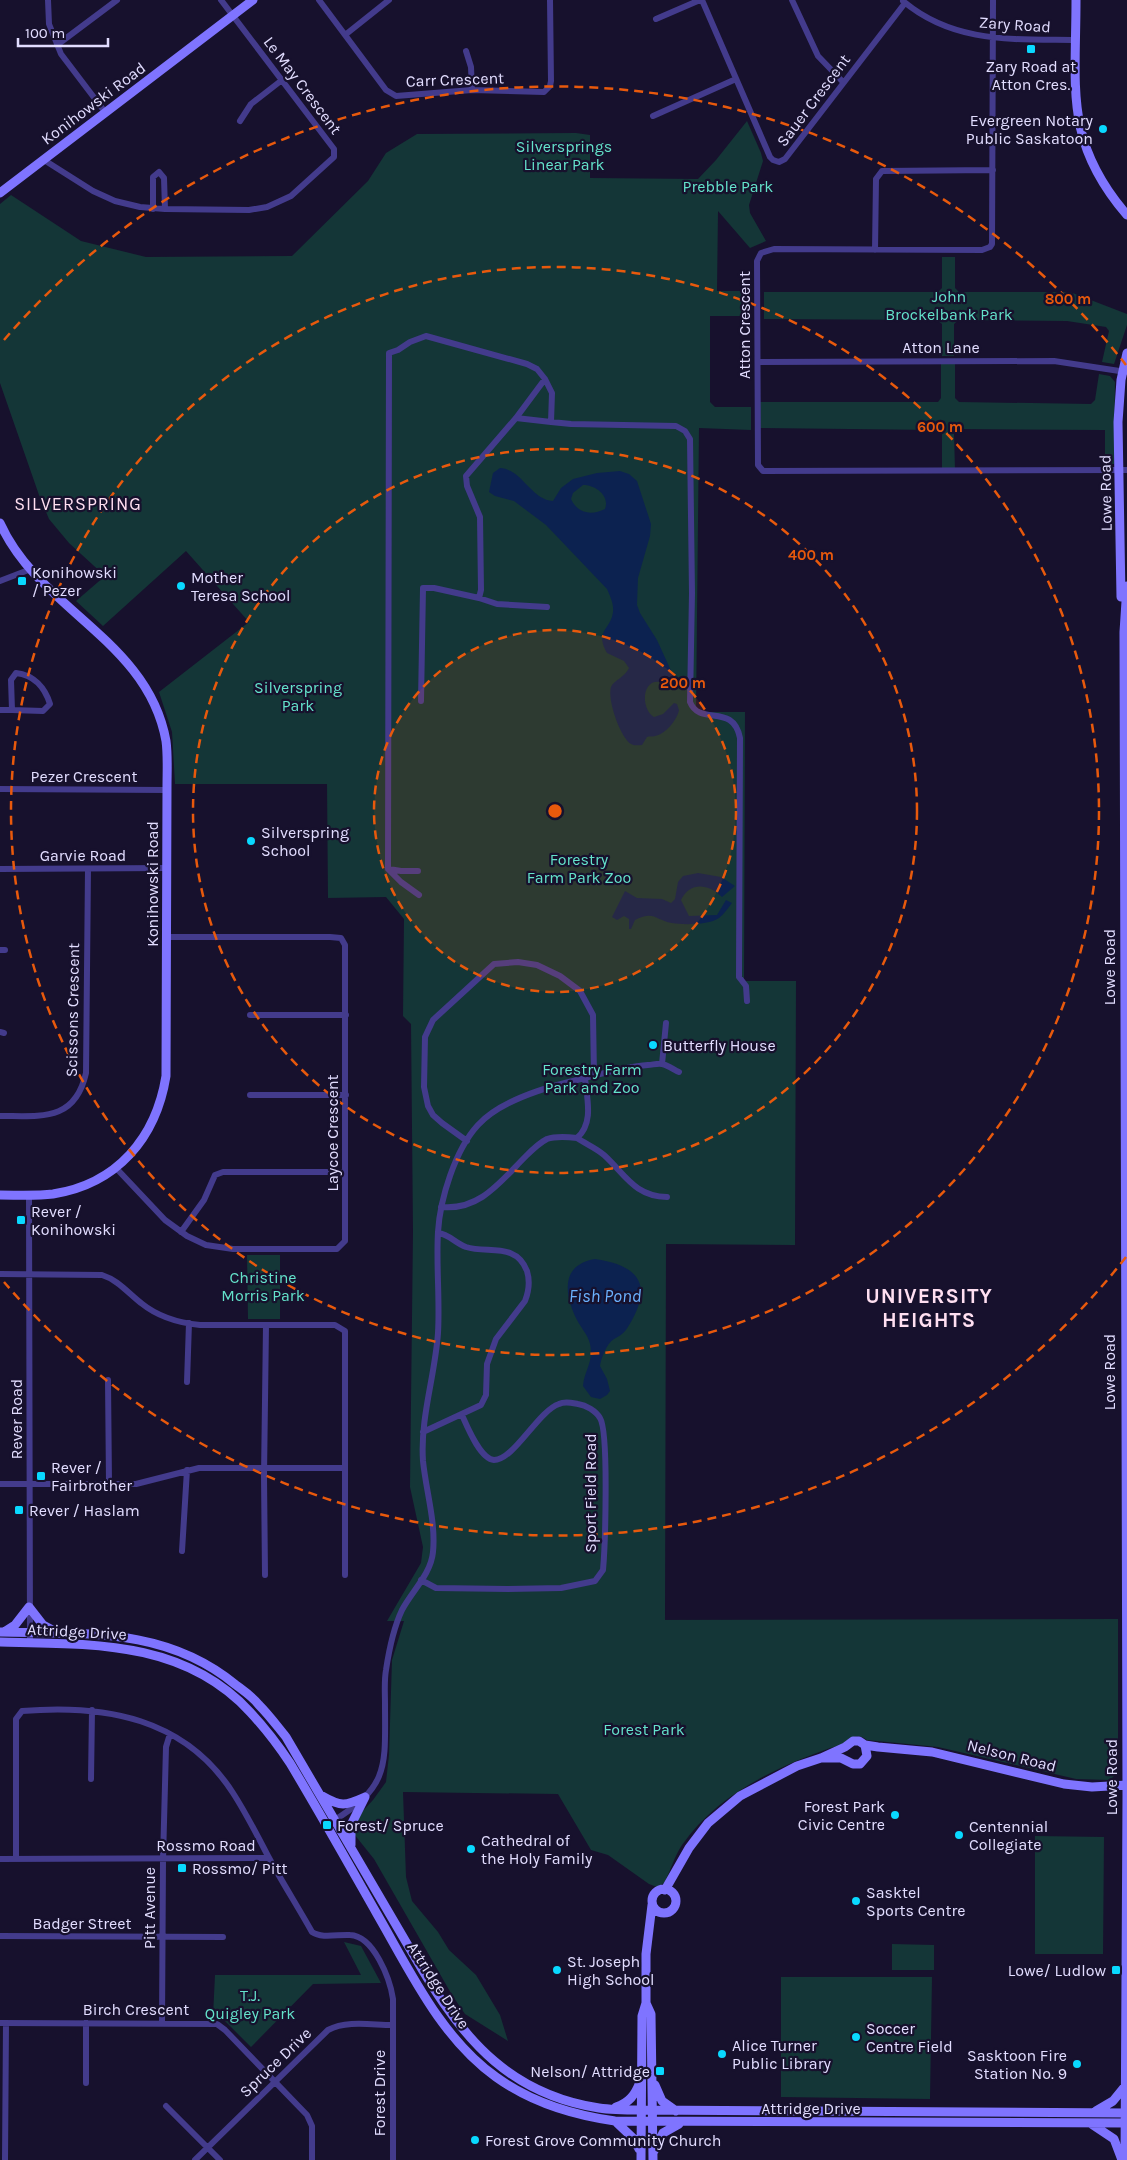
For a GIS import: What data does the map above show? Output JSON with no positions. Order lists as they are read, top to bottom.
{
  "streets": {
    "street": [
      "Zary Road",
      "Carr Crescent",
      "Le May Crescent",
      "Sauer Crescent",
      "Konihowski Road",
      "Atton Crescent",
      "Atton Lane",
      "Lowe Road",
      "Pezer Crescent",
      "Garvie Road",
      "Scissons Crescent",
      "Laycoe Crescent",
      "Rever Road",
      "Sport Field Road",
      "Attridge Drive",
      "Nelson Road",
      "Rossmo Road",
      "Pitt Avenue",
      "Badger Street",
      "Birch Crescent",
      "Spruce Drive",
      "Forest Drive"
    ]
  },
  "crossings": [
    ["Zary Road", "Sauer Crescent"],
    ["Zary Road", "Atton Crescent"],
    ["Le May Crescent", "Konihowski Road"],
    ["Konihowski Road", "Pezer Crescent"],
    ["Konihowski Road", "Garvie Road"],
    ["Konihowski Road", "Laycoe Crescent"],
    ["Konihowski Road", "Rever Road"],
    ["Atton Crescent", "Atton Lane"],
    ["Atton Crescent", "Lowe Road"],
    ["Atton Lane", "Lowe Road"],
    ["Lowe Road", "Attridge Drive"],
    ["Lowe Road", "Nelson Road"],
    ["Garvie Road", "Scissons Crescent"],
    ["Rever Road", "Attridge Drive"],
    ["Rossmo Road", "Pitt Avenue"],
    ["Rossmo Road", "Spruce Drive"],
    ["Rossmo Road", "Forest Drive"],
    ["Pitt Avenue", "Badger Street"],
    ["Pitt Avenue", "Birch Crescent"],
    ["Birch Crescent", "Spruce Drive"],
    ["Spruce Drive", "Forest Drive"]
  ],
  "districts": ["SILVERSPRING", "UNIVERSITY HEIGHTS"],
  "water": ["Fish Pond"],
  "parks": [
    "Silversprings Linear Park",
    "Prebble Park",
    "John Brockelbank Park",
    "Silverspring Park",
    "Forestry Farm Park Zoo",
    "Forestry Farm Park and Zoo",
    "Christine Morris Park",
    "Forest Park",
    "T.J. Quigley Park"
  ],
  "places": {
    "transit": [
      "Zary Road at Atton Cres.",
      "Konihowski / Pezer",
      "Rever / Konihowski",
      "Rever / Fairbrother",
      "Rever / Haslam",
      "Forest/ Spruce",
      "Rossmo/ Pitt",
      "Lowe/ Ludlow",
      "Nelson/ Attridge"
    ],
    "other": [
      "Evergreen Notary Public Saskatoon",
      "Mother Teresa School",
      "Silverspring School",
      "Butterfly House",
      "Forest Park Civic Centre",
      "Centennial Collegiate",
      "Cathedral of the Holy Family",
      "Sasktel Sports Centre",
      "St. Joseph High School",
      "Soccer Centre Field",
      "Alice Turner Public Library",
      "Sasktoon Fire Station No. 9",
      "Forest Grove Community Church"
    ]
  },
  "scale_bar": "100 m",
  "rings": [
    "800 m",
    "600 m",
    "400 m",
    "200 m"
  ]
}
